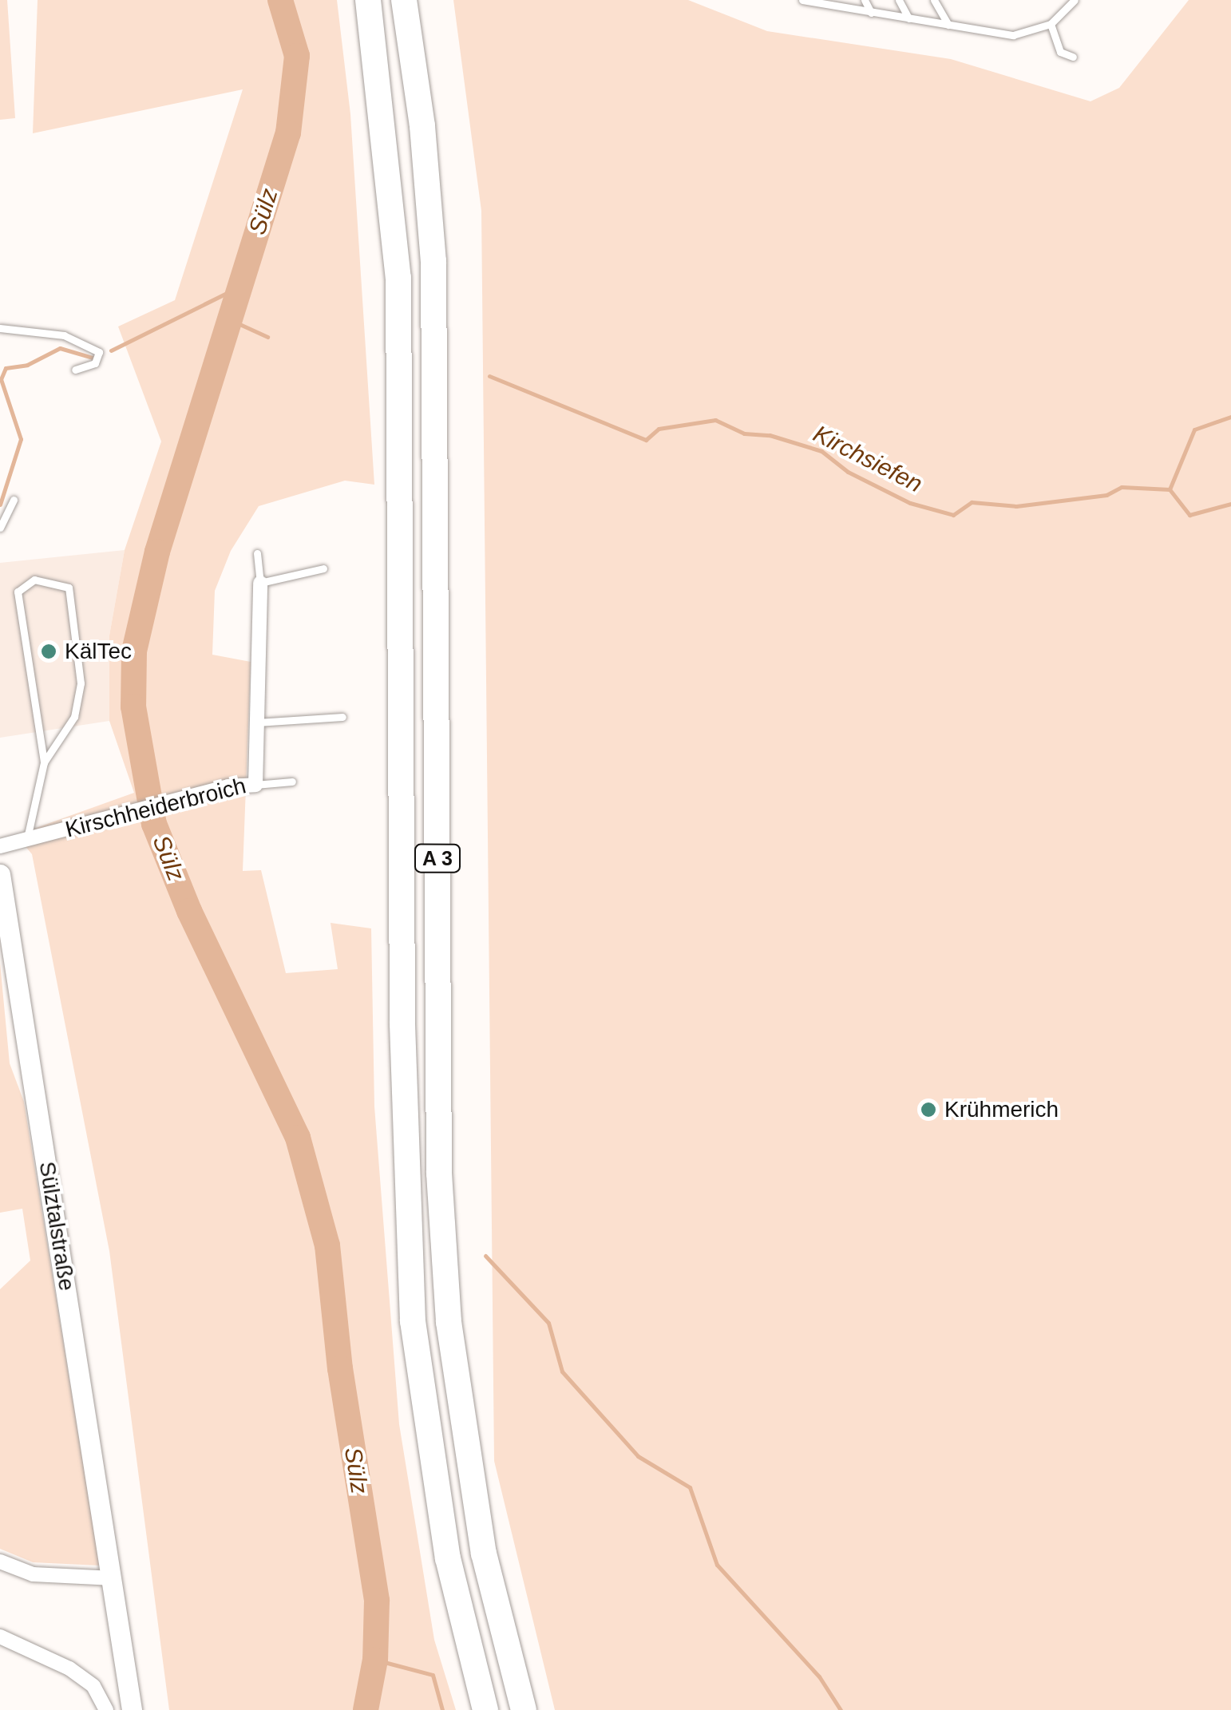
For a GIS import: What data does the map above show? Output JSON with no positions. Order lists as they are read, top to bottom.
{
  "streets": {
    "highway": ["A 3"],
    "main road": ["Sülztalstraße"],
    "street": ["Kirschheiderbroich"]
  },
  "water": ["Sülz", "Kirchsiefen"],
  "places": ["KälTec", "Krühmerich"]
}
